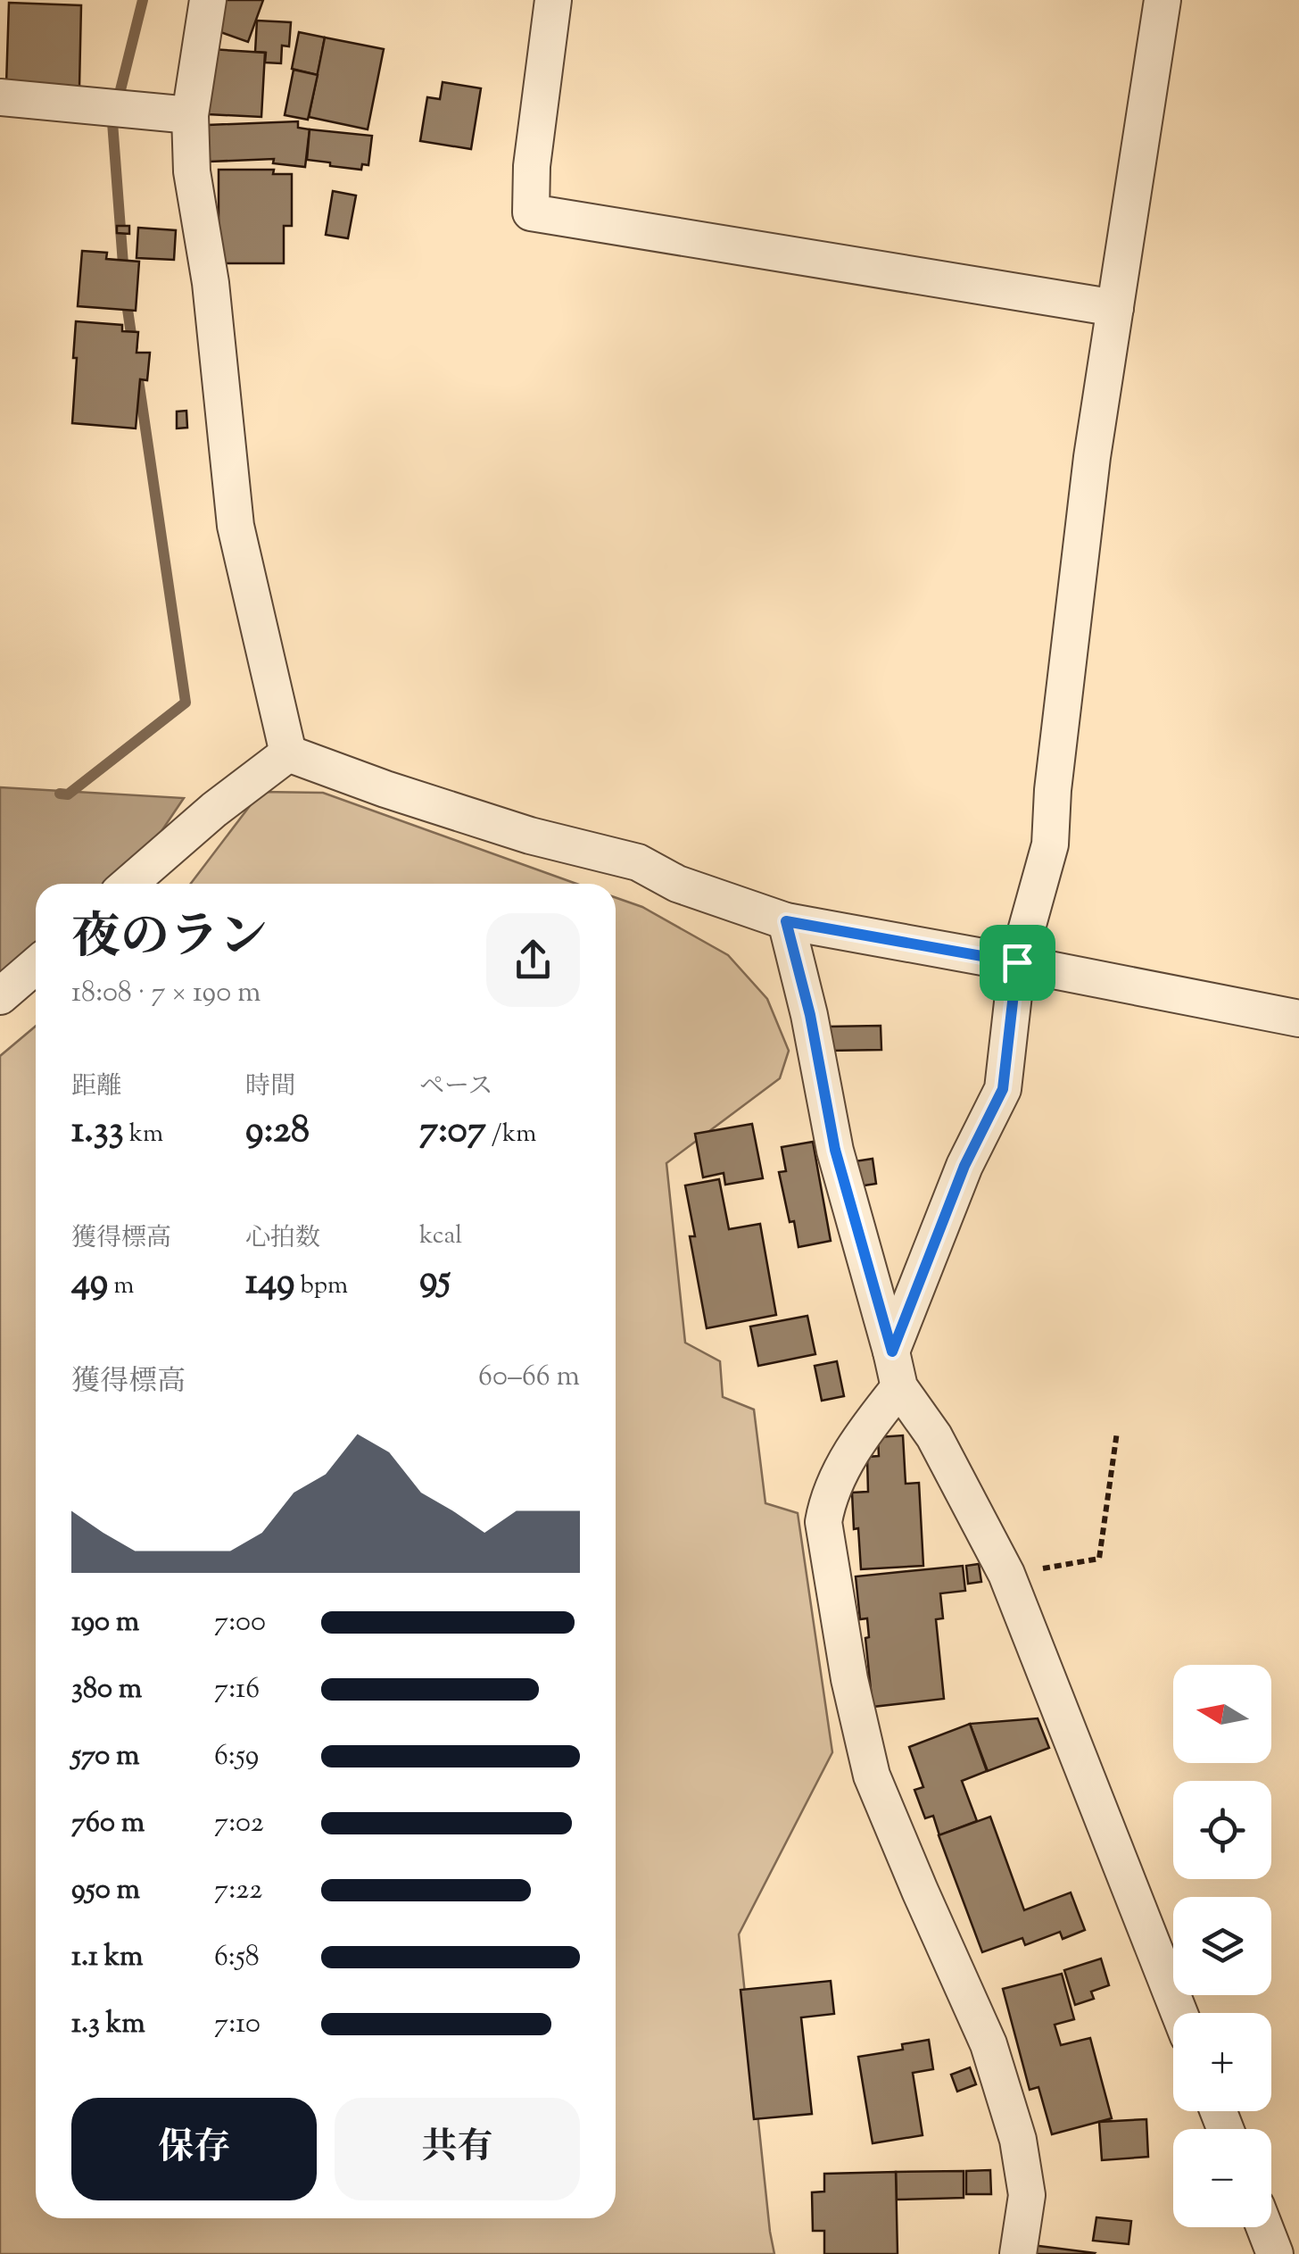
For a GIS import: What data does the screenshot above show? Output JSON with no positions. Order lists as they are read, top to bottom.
{
  "north": "left",
  "page": {
    "heading": ["夜のラン", "18:08 · 7 × 190 m"],
    "stats": [
      ["距離", "1.33 km"],
      ["時間", "9:28"],
      ["ペース", "7:07 /km"],
      ["獲得標高", "49 m"],
      ["心拍数", "149 bpm"],
      ["kcal", "95"]
    ],
    "chart": ["獲得標高", "60–66 m"],
    "list": [
      {
        "name": "190 m",
        "note": "7:00"
      },
      {
        "name": "380 m",
        "note": "7:16"
      },
      {
        "name": "570 m",
        "note": "6:59"
      },
      {
        "name": "760 m",
        "note": "7:02"
      },
      {
        "name": "950 m",
        "note": "7:22"
      },
      {
        "name": "1.1 km",
        "note": "6:58"
      },
      {
        "name": "1.3 km",
        "note": "7:10"
      }
    ],
    "map_buttons": ["+", "−"],
    "buttons": ["保存", "共有"]
  }
}
